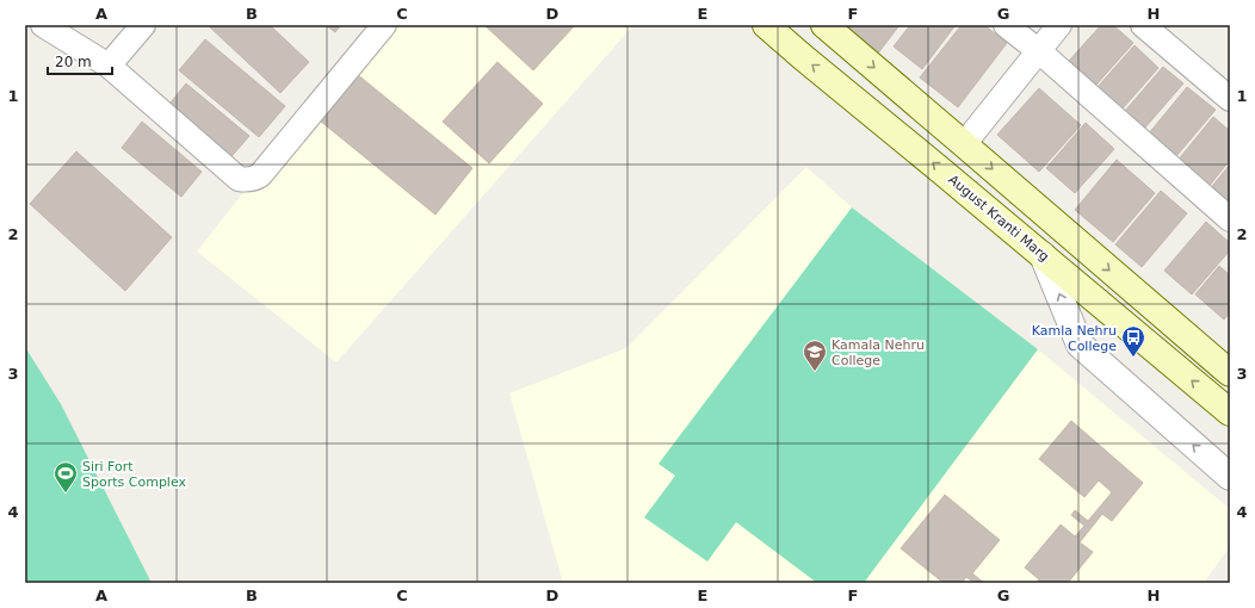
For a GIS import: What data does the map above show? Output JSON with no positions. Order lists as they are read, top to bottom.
{
  "streets": {
    "main road": ["August Kranti Marg"]
  },
  "places": {
    "bus stop": ["Kamla Nehru College"],
    "school or university": ["Kamala Nehru College"],
    "sports": ["Siri Fort Sports Complex"]
  },
  "scale_bar": "20 m",
  "grid": {
    "columns": [
      "A",
      "B",
      "C",
      "D",
      "E",
      "F",
      "G",
      "H"
    ],
    "rows": [
      "1",
      "2",
      "3",
      "4"
    ]
  }
}
